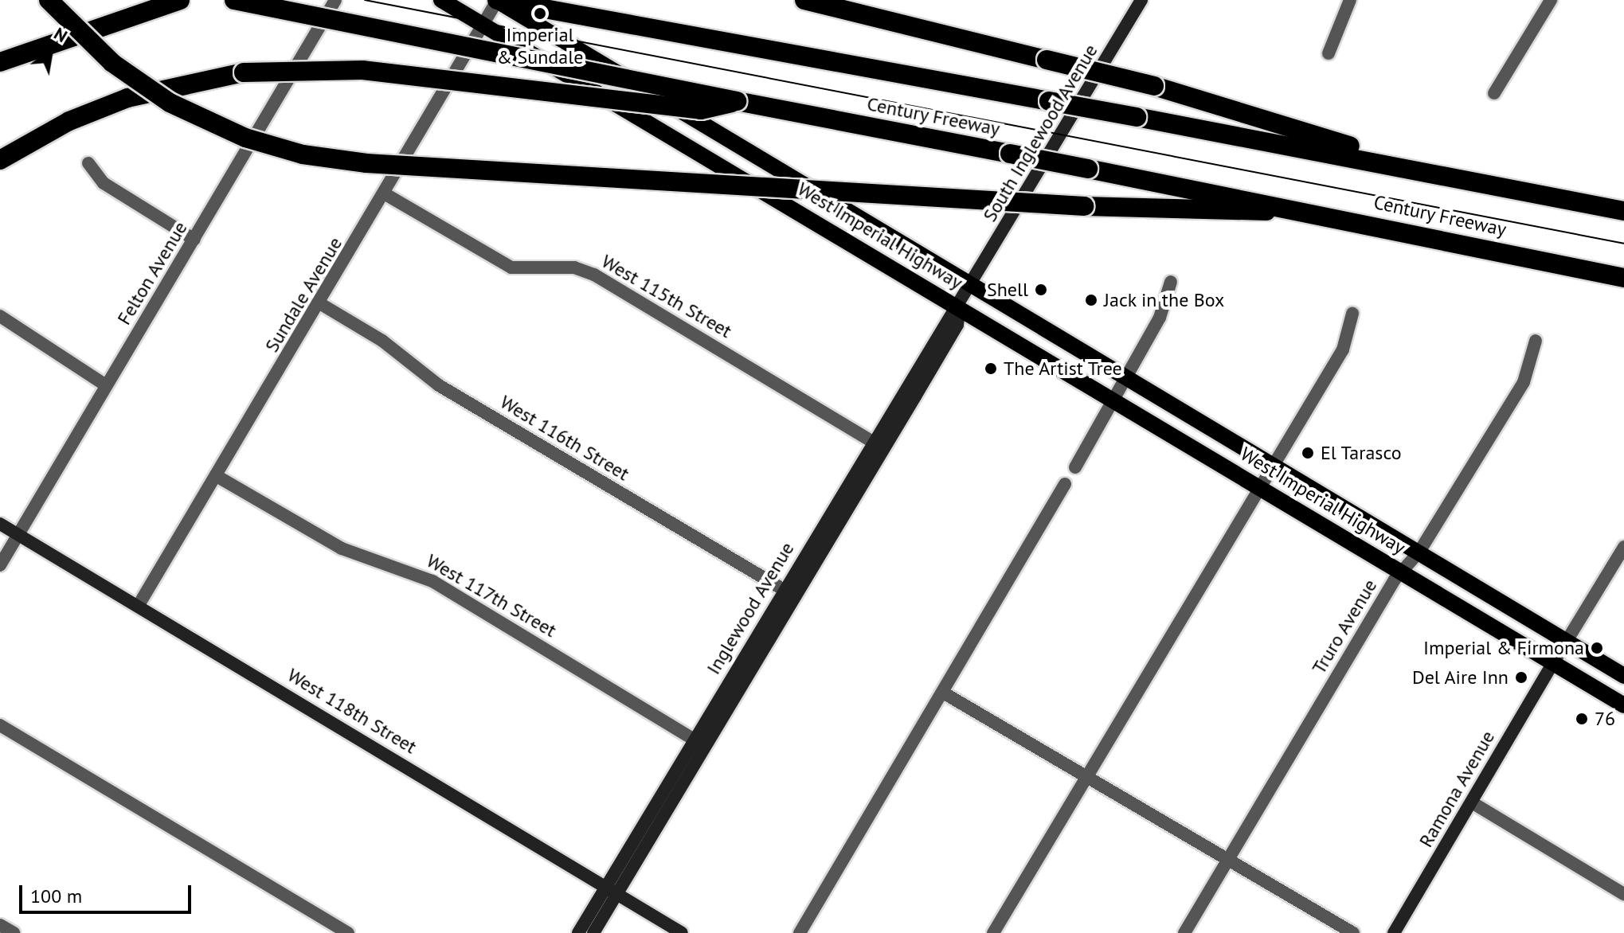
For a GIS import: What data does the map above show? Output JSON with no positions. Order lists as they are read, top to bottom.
{
  "streets": {
    "highway": ["Century Freeway"],
    "main road": [
      "South Inglewood Avenue",
      "West Imperial Highway",
      "Inglewood Avenue",
      "West 118th Street",
      "Ramona Avenue"
    ],
    "street": [
      "Felton Avenue",
      "Sundale Avenue",
      "West 115th Street",
      "West 116th Street",
      "West 117th Street",
      "Truro Avenue"
    ]
  },
  "crossings": [
    ["Century Freeway", "West Imperial Highway"],
    ["Century Freeway", "Sundale Avenue"],
    ["South Inglewood Avenue", "West Imperial Highway"],
    ["South Inglewood Avenue", "Inglewood Avenue"],
    ["West Imperial Highway", "Sundale Avenue"],
    ["West Imperial Highway", "Inglewood Avenue"],
    ["West Imperial Highway", "Truro Avenue"],
    ["West Imperial Highway", "Ramona Avenue"],
    ["Felton Avenue", "West 118th Street"],
    ["Sundale Avenue", "West 115th Street"],
    ["Sundale Avenue", "West 116th Street"],
    ["Sundale Avenue", "West 117th Street"],
    ["Sundale Avenue", "West 118th Street"],
    ["West 115th Street", "Inglewood Avenue"],
    ["West 116th Street", "Inglewood Avenue"],
    ["West 117th Street", "Inglewood Avenue"],
    ["Inglewood Avenue", "West 118th Street"]
  ],
  "places": [
    "Imperial & Sundale",
    "Shell",
    "Jack in the Box",
    "The Artist Tree",
    "El Tarasco",
    "Imperial & Firmona",
    "Del Aire Inn",
    "76"
  ],
  "scale_bar": "100 m",
  "north": "top right"
}
